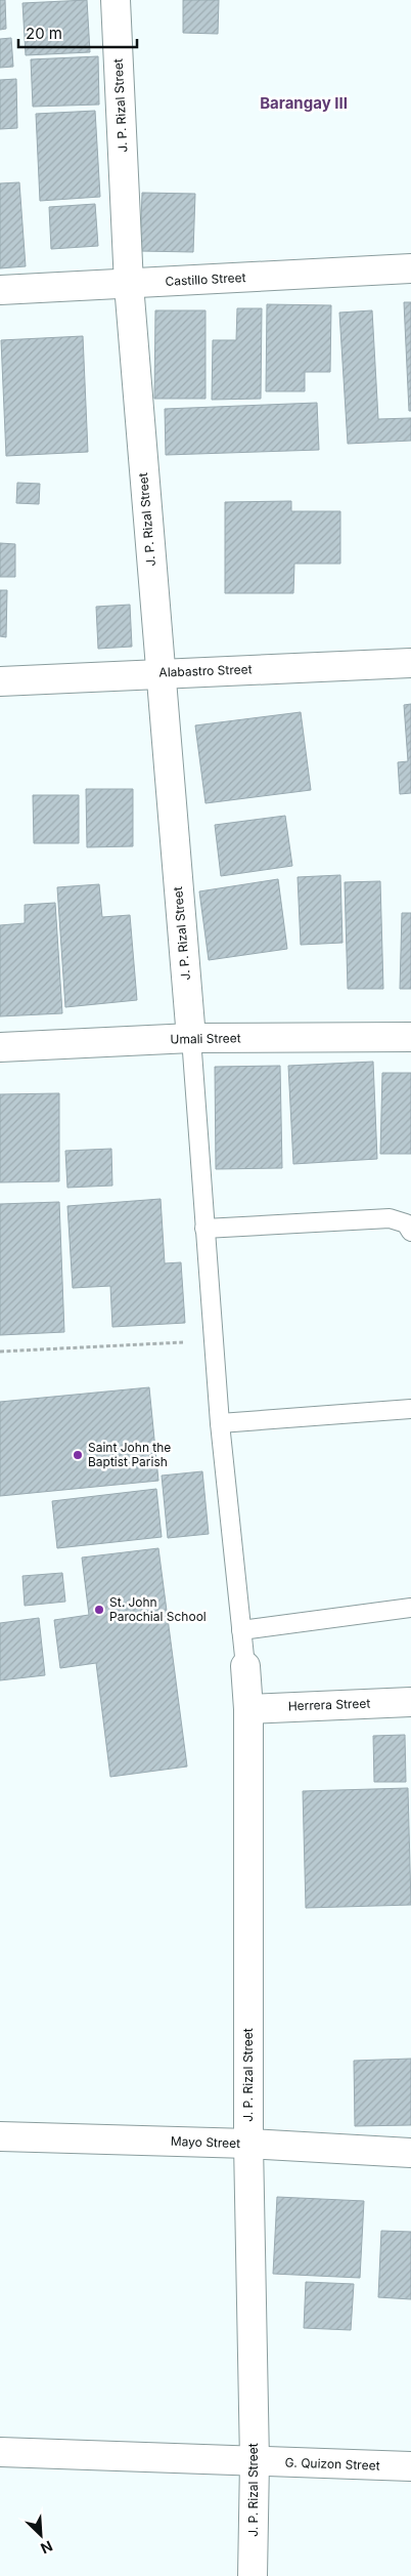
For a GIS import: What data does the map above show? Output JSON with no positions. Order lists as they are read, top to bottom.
{
  "streets": {
    "street": [
      "J. P. Rizal Street",
      "Castillo Street",
      "Alabastro Street",
      "Umali Street",
      "Herrera Street",
      "Mayo Street",
      "G. Quizon Street"
    ]
  },
  "crossings": [
    ["J. P. Rizal Street", "Castillo Street"],
    ["J. P. Rizal Street", "Alabastro Street"],
    ["J. P. Rizal Street", "Umali Street"],
    ["J. P. Rizal Street", "Herrera Street"],
    ["J. P. Rizal Street", "Mayo Street"],
    ["J. P. Rizal Street", "G. Quizon Street"]
  ],
  "districts": ["Barangay III"],
  "places": ["Saint John the Baptist Parish", "St. John Parochial School"],
  "scale_bar": "20 m",
  "north": "bottom right"
}
